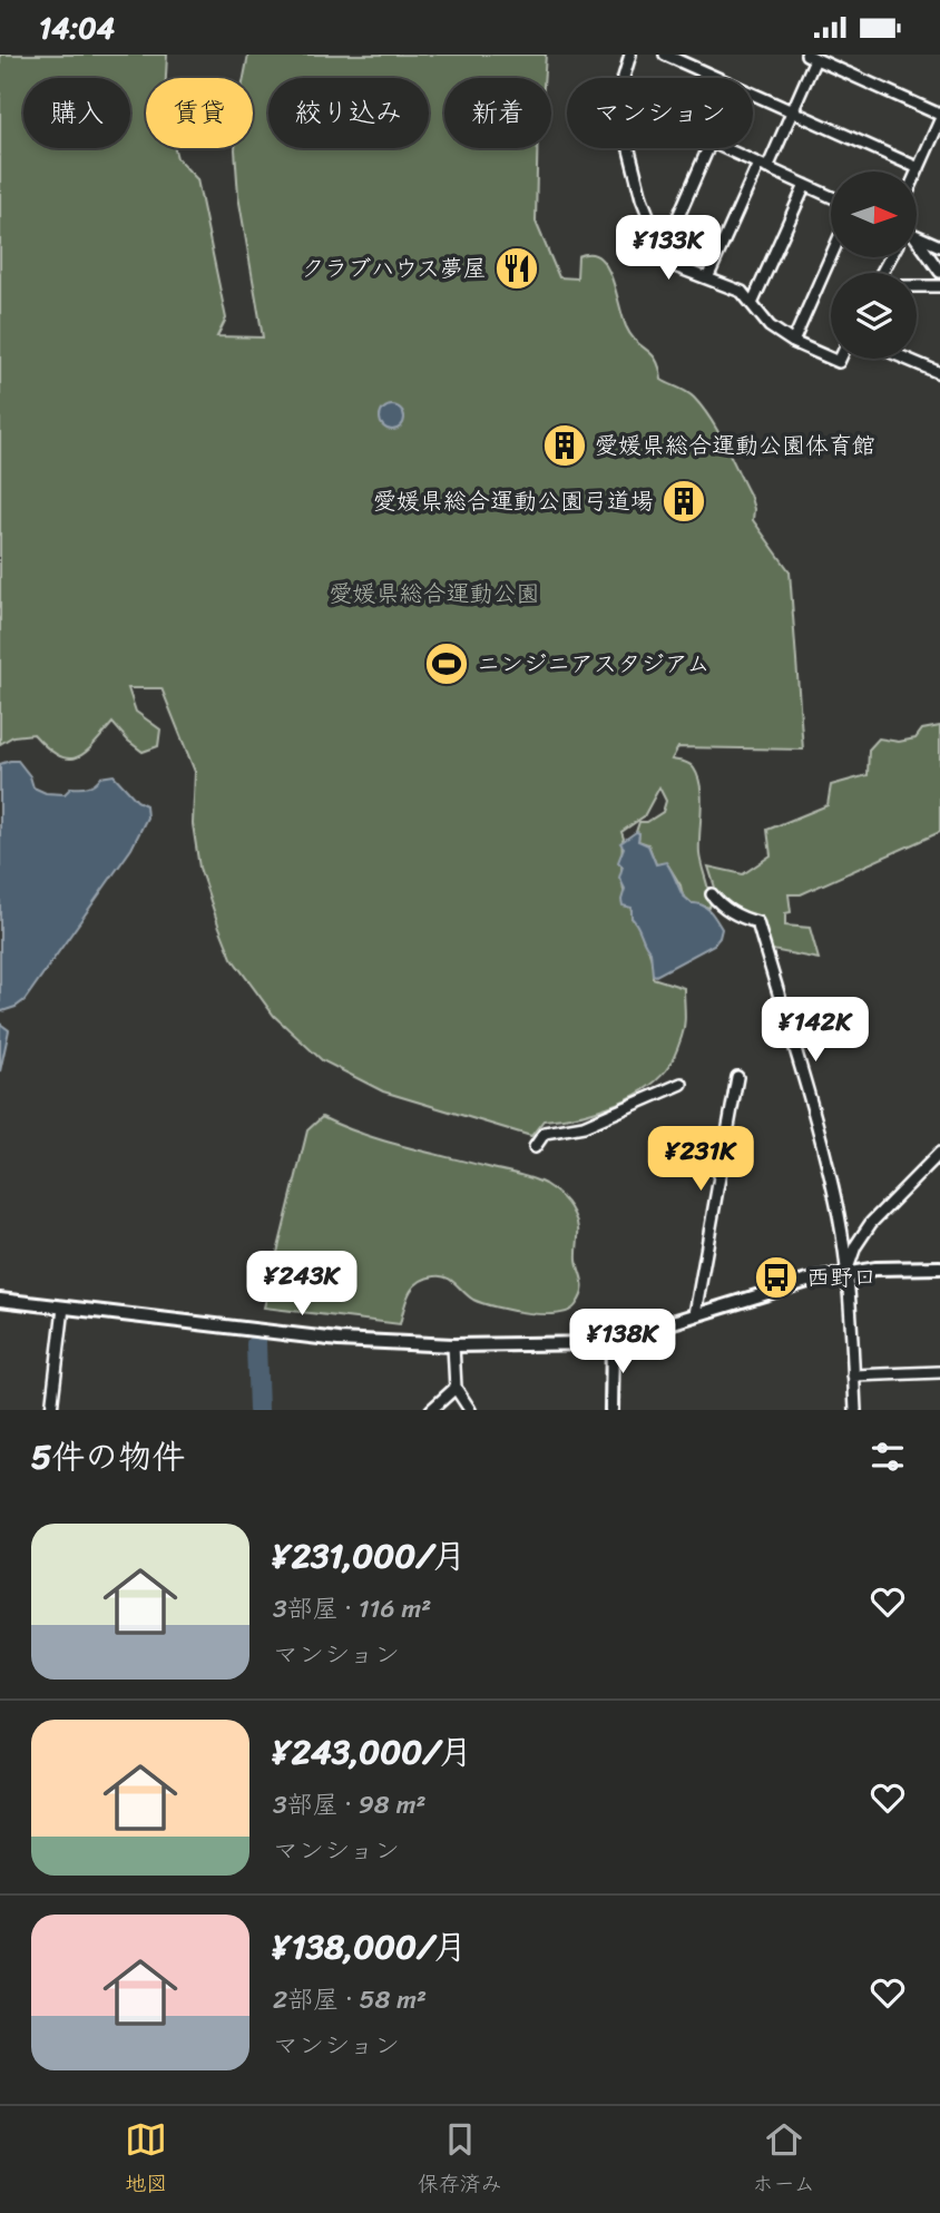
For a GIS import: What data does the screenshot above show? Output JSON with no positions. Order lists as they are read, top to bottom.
{
  "parks": ["愛媛県総合運動公園"],
  "places": {
    "restaurant": ["クラブハウス夢屋"],
    "building": ["愛媛県総合運動公園体育館", "愛媛県総合運動公園弓道場"],
    "sports": ["ニンジニアスタジアム"],
    "bus stop": ["西野口"]
  },
  "north": "right",
  "page": {
    "status": "14:04",
    "chip": [
      "購入",
      "賃貸",
      "絞り込み",
      "新着",
      "マンション"
    ],
    "price": [
      "¥133K",
      "¥142K",
      "¥231K",
      "¥243K",
      "¥138K"
    ],
    "heading": "5件の物件",
    "list": [
      {
        "name": "¥231,000/月",
        "note": "3部屋 · 116 m² · マンション"
      },
      {
        "name": "¥243,000/月",
        "note": "3部屋 · 98 m² · マンション"
      },
      {
        "name": "¥138,000/月",
        "note": "2部屋 · 58 m² · マンション"
      }
    ],
    "tabs": ["地図", "保存済み", "ホーム"]
  }
}
